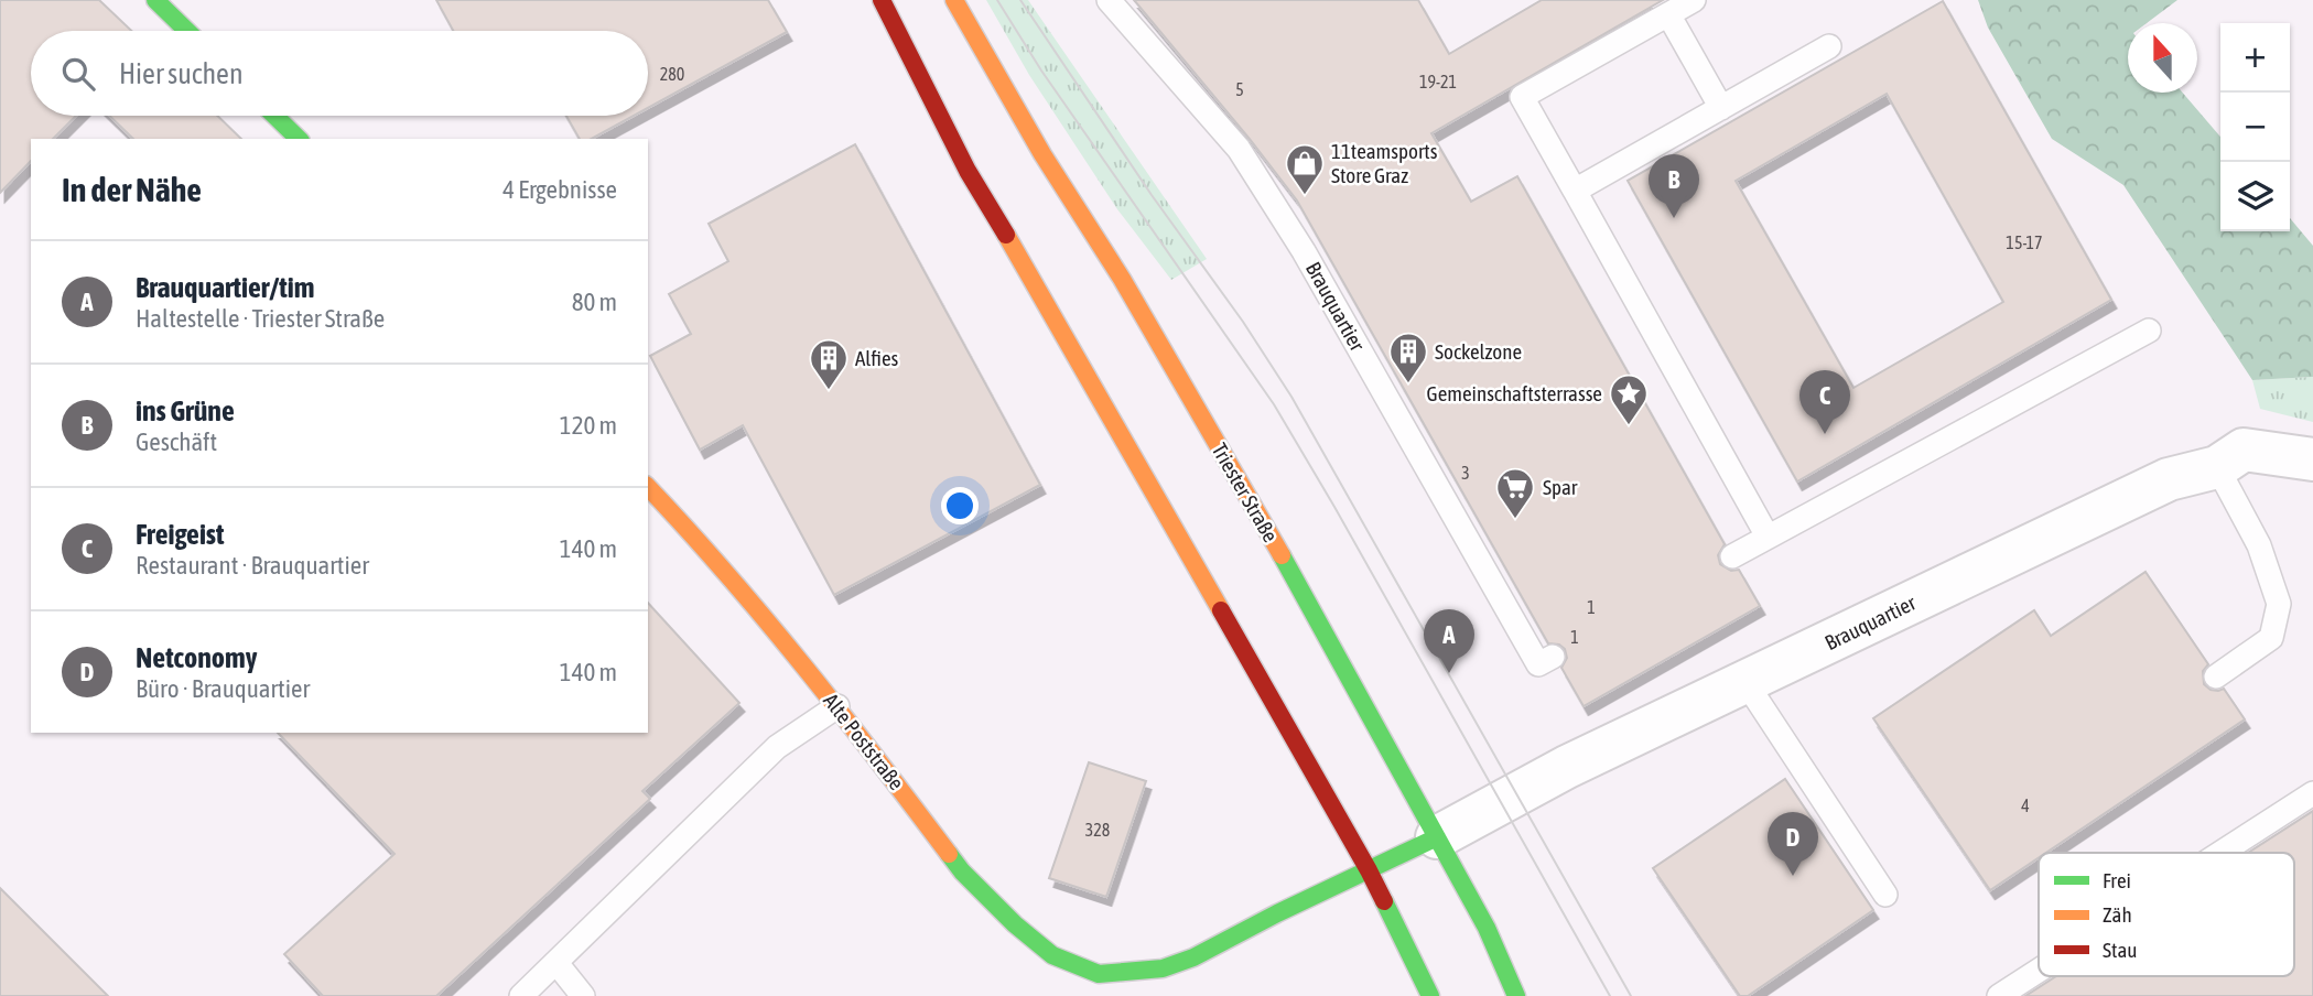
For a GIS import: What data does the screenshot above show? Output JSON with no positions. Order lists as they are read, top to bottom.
{
  "streets": {
    "main road": ["Triester Straße", "Alte Poststraße"],
    "street": ["Brauquartier"]
  },
  "crossings": [
    ["Brauquartier", "Triester Straße"],
    ["Brauquartier", "Alte Poststraße"],
    ["Triester Straße", "Alte Poststraße"]
  ],
  "places": {
    "shop": ["11teamsports Store Graz"],
    "building": ["Sockelzone", "Alfies"],
    "place": ["Gemeinschaftsterrasse"],
    "supermarket": ["Spar"]
  },
  "house_numbers": [
    "280",
    "19-21",
    "5",
    "15-17",
    "3",
    "1",
    "1",
    "4",
    "328"
  ],
  "legend": ["Frei", "Zäh", "Stau"],
  "north": "top",
  "page": {
    "map_buttons": ["+", "−"],
    "search": "Hier suchen",
    "heading": ["In der Nähe", "4 Ergebnisse"],
    "pins": [
      "B",
      "C",
      "A",
      "D"
    ],
    "list": [
      {
        "mark": "A",
        "name": "Brauquartier/tim",
        "note": "Haltestelle · Triester Straße",
        "value": "80 m"
      },
      {
        "mark": "B",
        "name": "ins Grüne",
        "note": "Geschäft",
        "value": "120 m"
      },
      {
        "mark": "C",
        "name": "Freigeist",
        "note": "Restaurant · Brauquartier",
        "value": "140 m"
      },
      {
        "mark": "D",
        "name": "Netconomy",
        "note": "Büro · Brauquartier",
        "value": "140 m"
      }
    ]
  }
}
